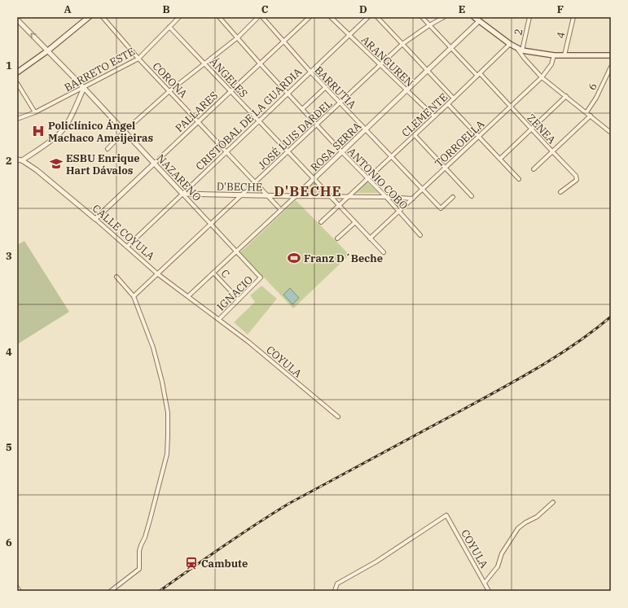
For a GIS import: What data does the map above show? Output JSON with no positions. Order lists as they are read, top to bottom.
{
  "streets": {
    "street": [
      "2",
      "4",
      "ARANGUREN",
      "BARRETO ESTE",
      "ÁNGELES",
      "CORONA",
      "6",
      "BARRUTIA",
      "PALLARES",
      "CLEMENTE",
      "CRISTÓBAL DE LA GUARDIA",
      "ZENEA",
      "JOSÉ LUIS DARDEL",
      "TORROELLA",
      "ROSA SERRA",
      "NAZARENO",
      "ANTONIO COBO",
      "D'BECHE",
      "CALLE COYULA",
      "C",
      "IGNACIO",
      "COYULA"
    ]
  },
  "crossings": [
    ["ARANGUREN", "CLEMENTE"],
    ["ARANGUREN", "CRISTÓBAL DE LA GUARDIA"],
    ["ARANGUREN", "JOSÉ LUIS DARDEL"],
    ["ARANGUREN", "ROSA SERRA"],
    ["BARRETO ESTE", "ÁNGELES"],
    ["BARRETO ESTE", "CORONA"],
    ["BARRETO ESTE", "NAZARENO"],
    ["ÁNGELES", "PALLARES"],
    ["ÁNGELES", "CLEMENTE"],
    ["ÁNGELES", "CRISTÓBAL DE LA GUARDIA"],
    ["ÁNGELES", "JOSÉ LUIS DARDEL"],
    ["ÁNGELES", "TORROELLA"],
    ["ÁNGELES", "ROSA SERRA"],
    ["ÁNGELES", "D'BECHE"],
    ["CORONA", "PALLARES"],
    ["CORONA", "CRISTÓBAL DE LA GUARDIA"],
    ["CORONA", "JOSÉ LUIS DARDEL"],
    ["CORONA", "ROSA SERRA"],
    ["CORONA", "D'BECHE"],
    ["BARRUTIA", "PALLARES"],
    ["BARRUTIA", "CLEMENTE"],
    ["BARRUTIA", "CRISTÓBAL DE LA GUARDIA"],
    ["BARRUTIA", "JOSÉ LUIS DARDEL"],
    ["BARRUTIA", "TORROELLA"],
    ["BARRUTIA", "ROSA SERRA"],
    ["PALLARES", "NAZARENO"],
    ["PALLARES", "ANTONIO COBO"],
    ["PALLARES", "CALLE COYULA"],
    ["CLEMENTE", "ZENEA"],
    ["CLEMENTE", "ANTONIO COBO"],
    ["CLEMENTE", "D'BECHE"],
    ["CRISTÓBAL DE LA GUARDIA", "NAZARENO"],
    ["CRISTÓBAL DE LA GUARDIA", "ANTONIO COBO"],
    ["CRISTÓBAL DE LA GUARDIA", "D'BECHE"],
    ["CRISTÓBAL DE LA GUARDIA", "CALLE COYULA"],
    ["ZENEA", "JOSÉ LUIS DARDEL"],
    ["ZENEA", "TORROELLA"],
    ["ZENEA", "ROSA SERRA"],
    ["JOSÉ LUIS DARDEL", "NAZARENO"],
    ["JOSÉ LUIS DARDEL", "ANTONIO COBO"],
    ["JOSÉ LUIS DARDEL", "D'BECHE"],
    ["JOSÉ LUIS DARDEL", "CALLE COYULA"],
    ["TORROELLA", "ANTONIO COBO"],
    ["TORROELLA", "D'BECHE"],
    ["ROSA SERRA", "NAZARENO"],
    ["ROSA SERRA", "ANTONIO COBO"],
    ["ROSA SERRA", "D'BECHE"],
    ["ROSA SERRA", "CALLE COYULA"],
    ["ROSA SERRA", "C"],
    ["NAZARENO", "D'BECHE"],
    ["NAZARENO", "IGNACIO"],
    ["ANTONIO COBO", "D'BECHE"],
    ["CALLE COYULA", "IGNACIO"],
    ["CALLE COYULA", "COYULA"],
    ["C", "IGNACIO"],
    ["IGNACIO", "COYULA"]
  ],
  "districts": ["D'BECHE"],
  "places": {
    "hospital": ["Policlínico Ángel Machaco Ameijeiras"],
    "school or university": ["ESBU Enrique Hart Dávalos"],
    "sports": ["Franz D´Beche"],
    "station": ["Cambute"]
  },
  "grid": {
    "columns": [
      "A",
      "B",
      "C",
      "D",
      "E",
      "F"
    ],
    "rows": [
      "1",
      "2",
      "3",
      "4",
      "5",
      "6"
    ]
  }
}
